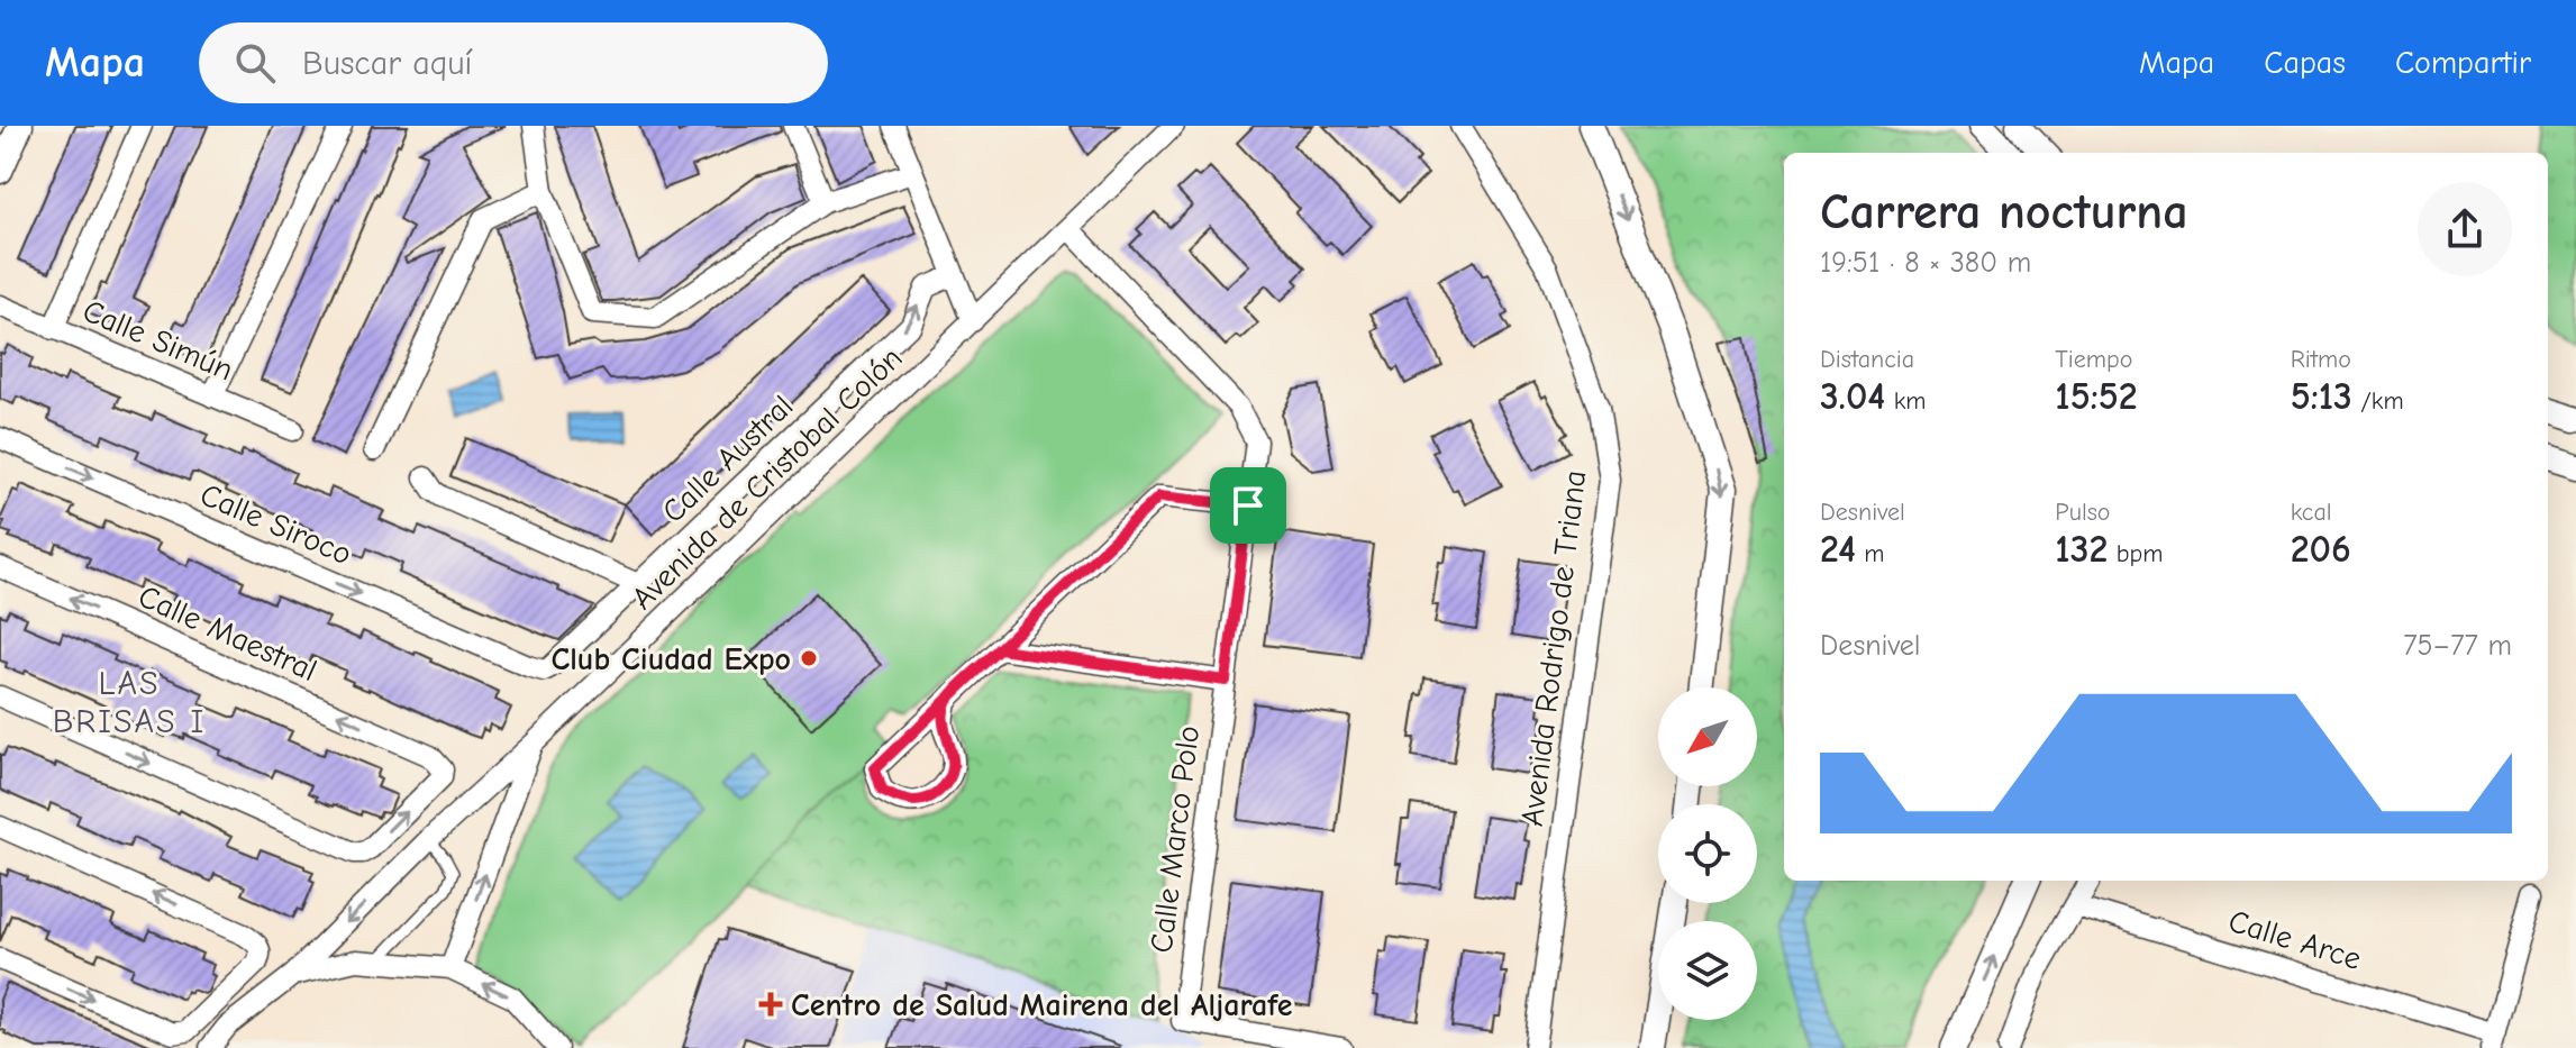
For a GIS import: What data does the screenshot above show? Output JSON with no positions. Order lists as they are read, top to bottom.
{
  "streets": {
    "street": [
      "Calle Simún",
      "Calle Austral",
      "Avenida de Cristobal Colón",
      "Calle Siroco",
      "Calle Maestral",
      "Avenida Rodrigo de Triana",
      "Calle Marco Polo",
      "Calle Arce"
    ]
  },
  "crossings": [
    ["Calle Austral", "Calle Siroco"],
    ["Avenida de Cristobal Colón", "Calle Marco Polo"]
  ],
  "one_way": ["Calle Austral"],
  "districts": ["LAS BRISAS I"],
  "places": {
    "other": ["Club Ciudad Expo"],
    "health": ["Centro de Salud Mairena del Aljarafe"]
  },
  "north": "bottom left",
  "page": {
    "header": "Mapa",
    "search": "Buscar aquí",
    "nav": ["Mapa", "Capas", "Compartir"],
    "heading": ["Carrera nocturna", "19:51 · 8 × 380 m"],
    "stats": [
      ["Distancia", "3.04 km"],
      ["Tiempo", "15:52"],
      ["Ritmo", "5:13 /km"],
      ["Desnivel", "24 m"],
      ["Pulso", "132 bpm"],
      ["kcal", "206"]
    ],
    "chart": ["Desnivel", "75–77 m"]
  }
}
